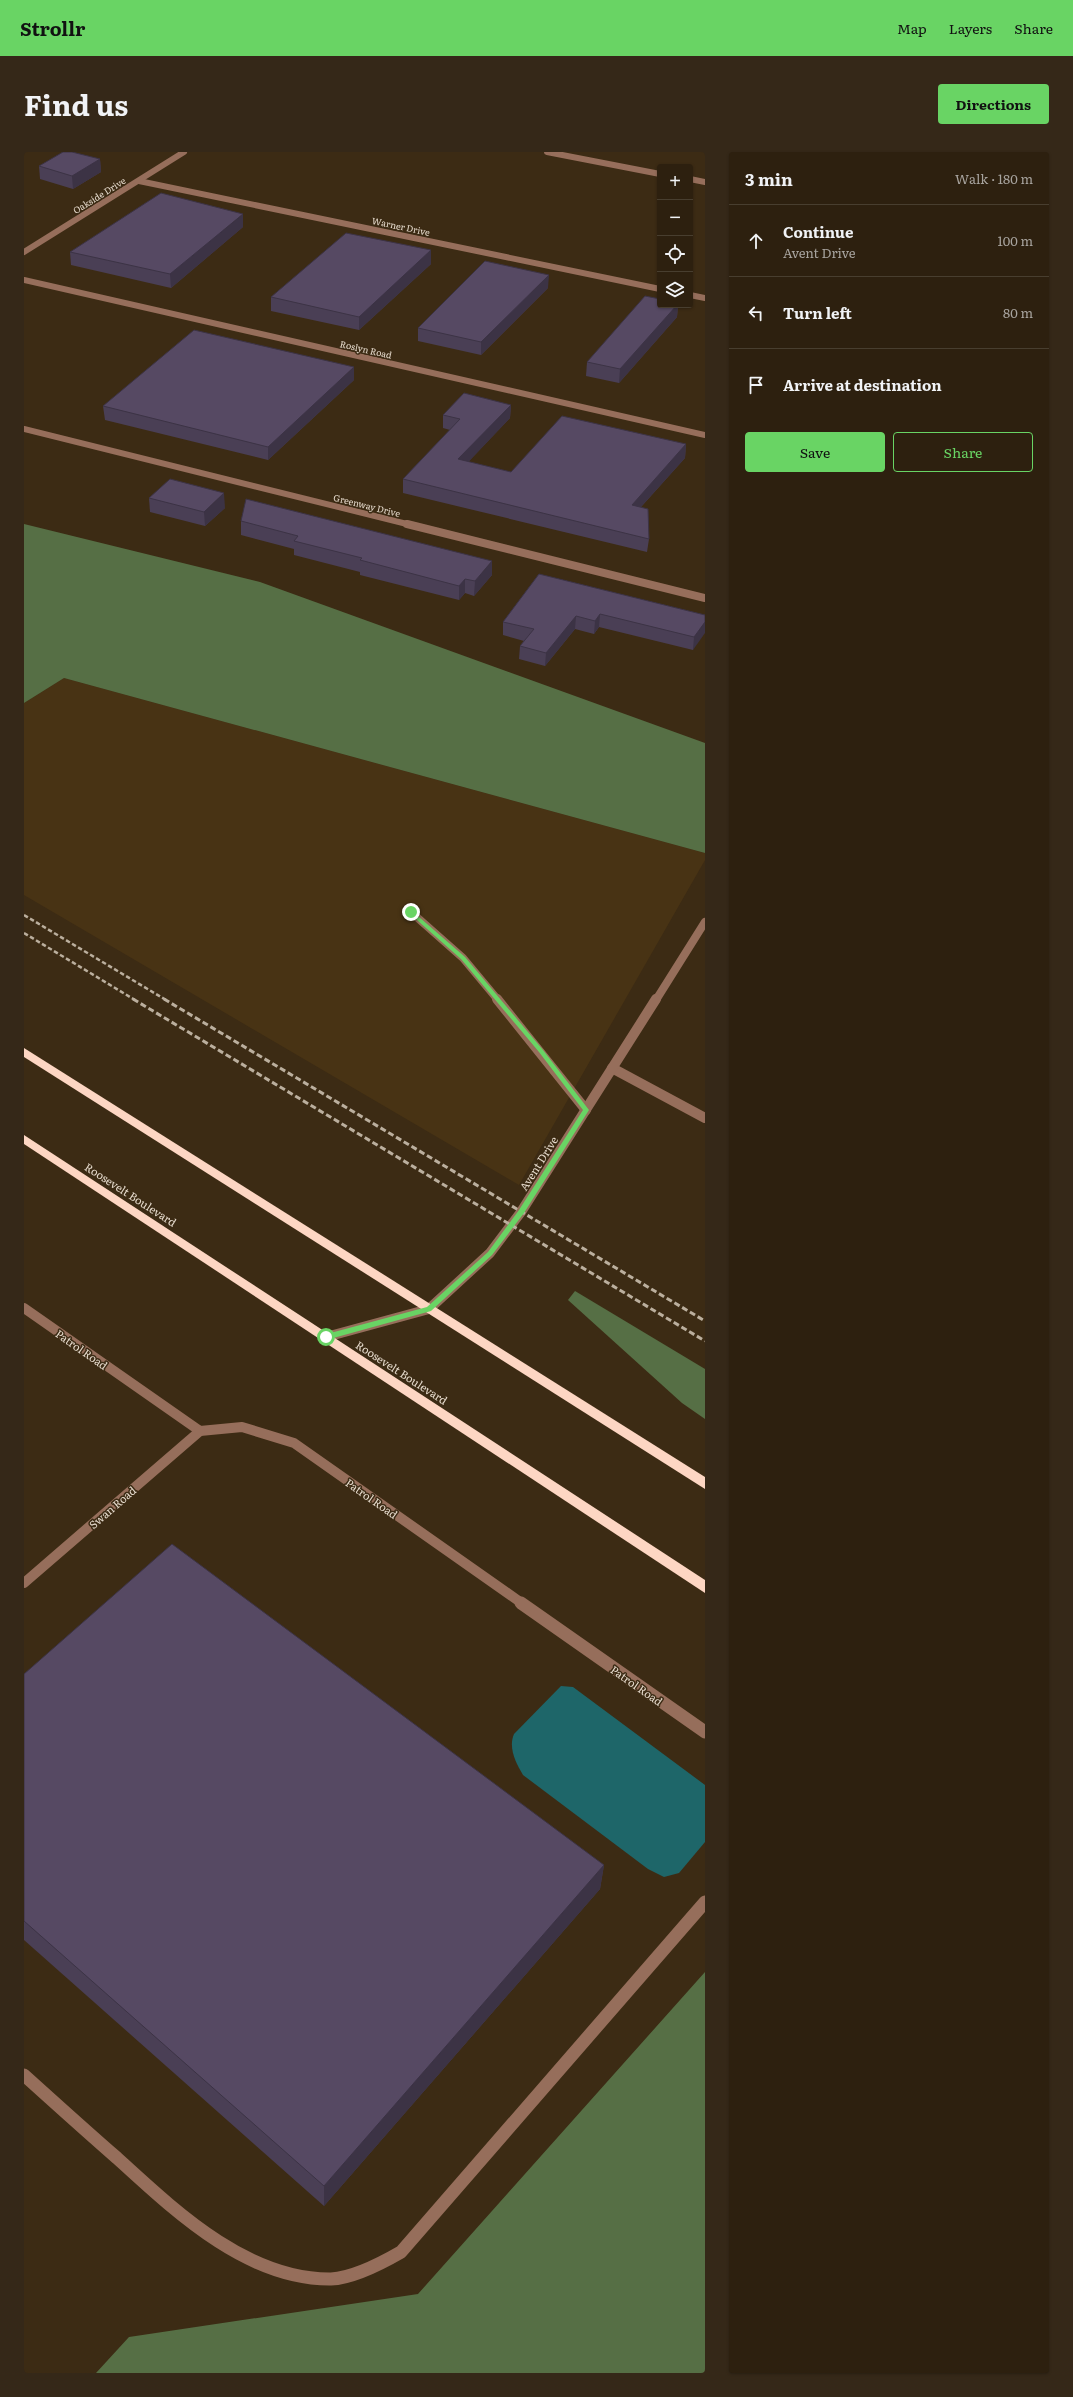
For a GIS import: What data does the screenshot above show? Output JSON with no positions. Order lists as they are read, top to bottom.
{
  "streets": {
    "highway": ["Roosevelt Boulevard"],
    "street": [
      "Oakside Drive",
      "Warner Drive",
      "Roslyn Road",
      "Greenway Drive",
      "Avent Drive",
      "Patrol Road",
      "Swan Road"
    ]
  },
  "crossings": [
    ["Oakside Drive", "Warner Drive"],
    ["Avent Drive", "Roosevelt Boulevard"],
    ["Patrol Road", "Swan Road"]
  ],
  "page": {
    "header": "Strollr",
    "nav": ["Map", "Layers", "Share"],
    "title": "Find us",
    "buttons": [
      "Directions",
      ["Save", "Share"]
    ],
    "heading": ["3 min", "Walk · 180 m"],
    "map_buttons": ["+", "−"],
    "list": [
      ["Continue", "Avent Drive", "100 m"],
      ["Turn left", "80 m"],
      "Arrive at destination"
    ]
  }
}
